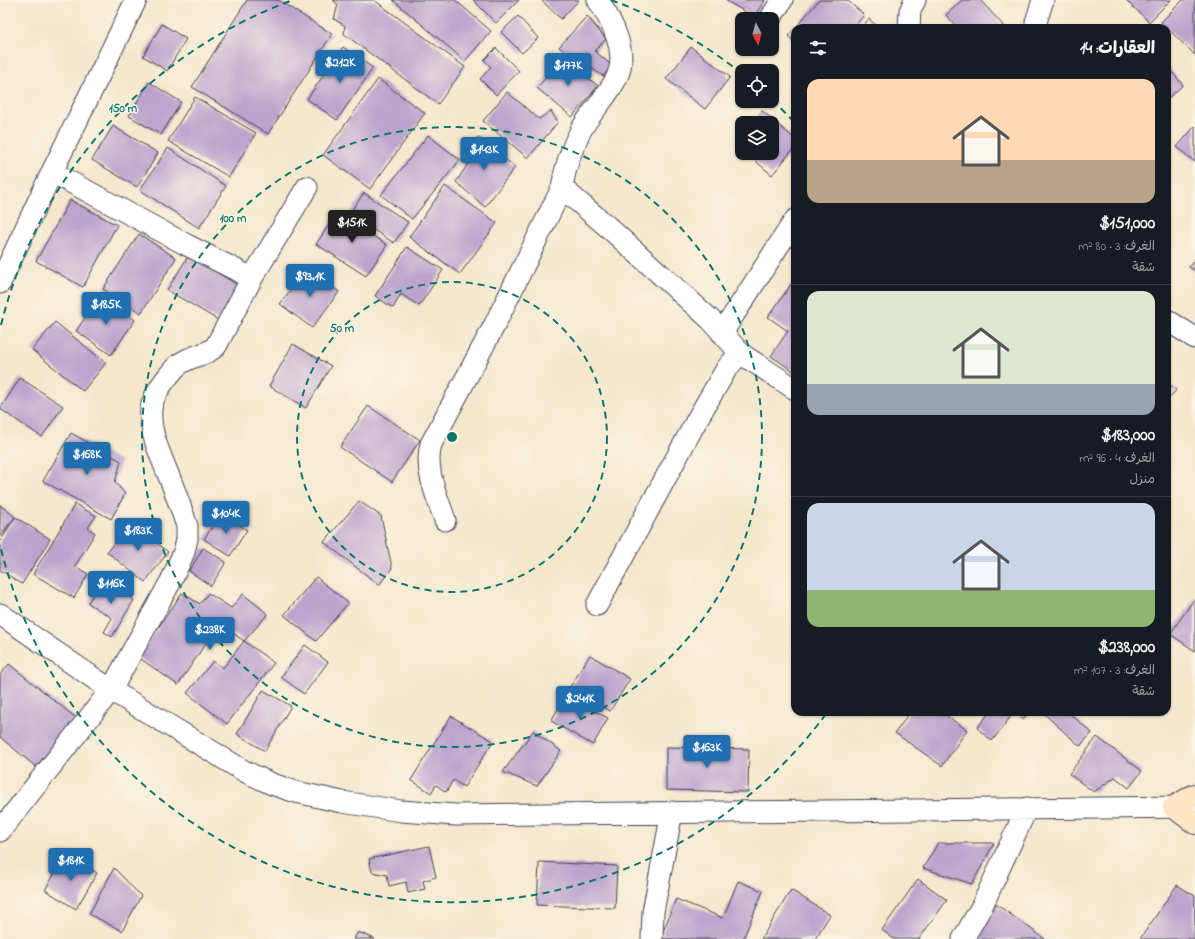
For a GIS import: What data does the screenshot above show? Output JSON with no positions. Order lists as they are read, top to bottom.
{
  "north": "bottom",
  "page": {
    "heading": "العقارات: 14",
    "price": [
      "$212K",
      "$177K",
      "$143K",
      "$151K",
      "$93.1K",
      "$185K",
      "$168K",
      "$104K",
      "$183K",
      "$116K",
      "$238K",
      "$241K",
      "$163K",
      "$181K"
    ],
    "list": [
      {
        "name": "$151,000",
        "note": "الغرف: 3 · 80 m² · شقة"
      },
      {
        "name": "$183,000",
        "note": "الغرف: 4 · 96 m² · منزل"
      },
      {
        "name": "$238,000",
        "note": "الغرف: 3 · 107 m² · شقة"
      }
    ]
  },
  "rings": ["150 m", "100 m", "50 m"]
}
